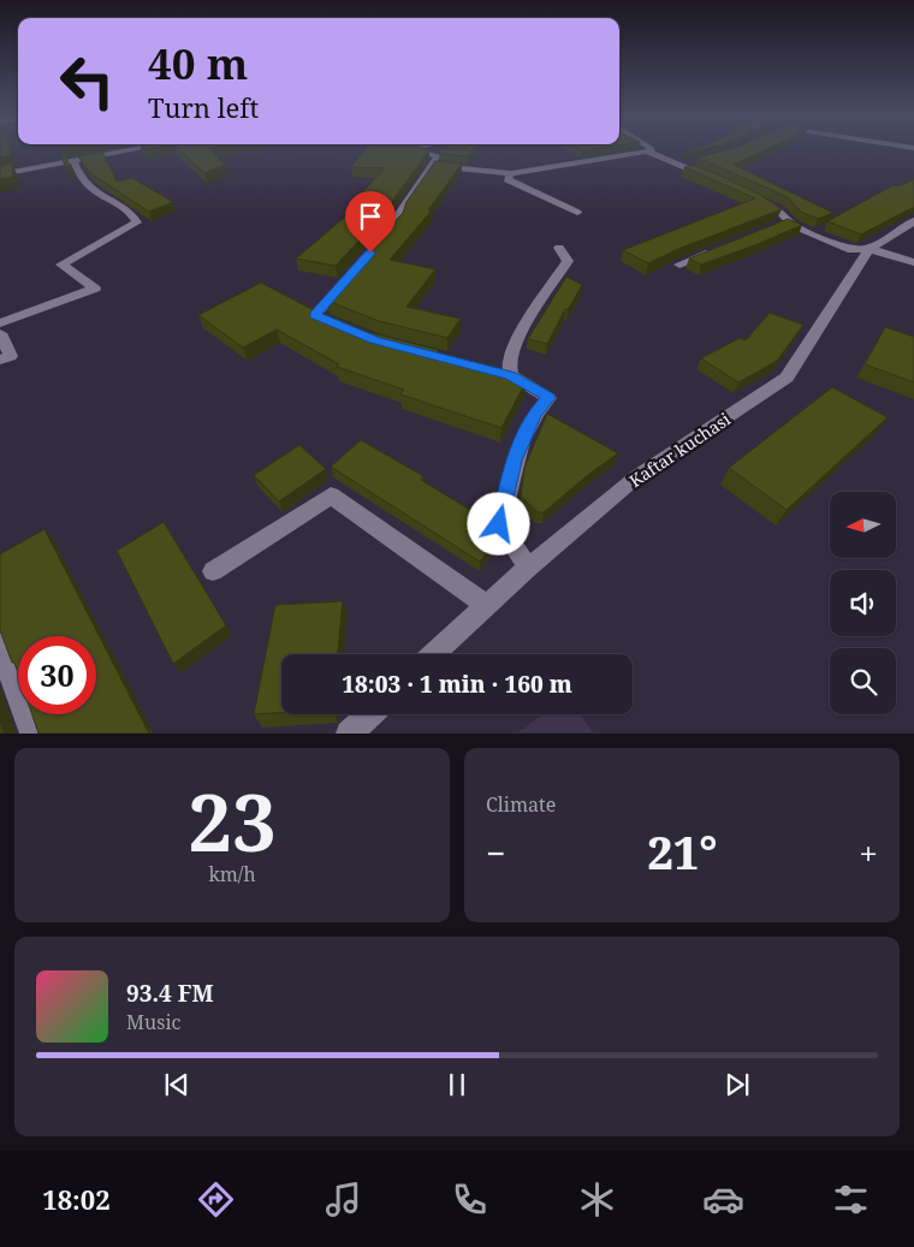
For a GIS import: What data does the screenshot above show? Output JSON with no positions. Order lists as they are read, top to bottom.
{
  "streets": {
    "street": ["Kaftar kuchasi"]
  },
  "north": "left",
  "page": {
    "turn": ["40 m", "Turn left"],
    "limit": "30",
    "trip": "18:03 · 1 min · 160 m",
    "tile": [
      ["23", "km/h"],
      "Climate"
    ],
    "heat": ["−", "21°", "+"],
    "song": ["93.4 FM", "Music"],
    "tabs": "18:02"
  }
}
